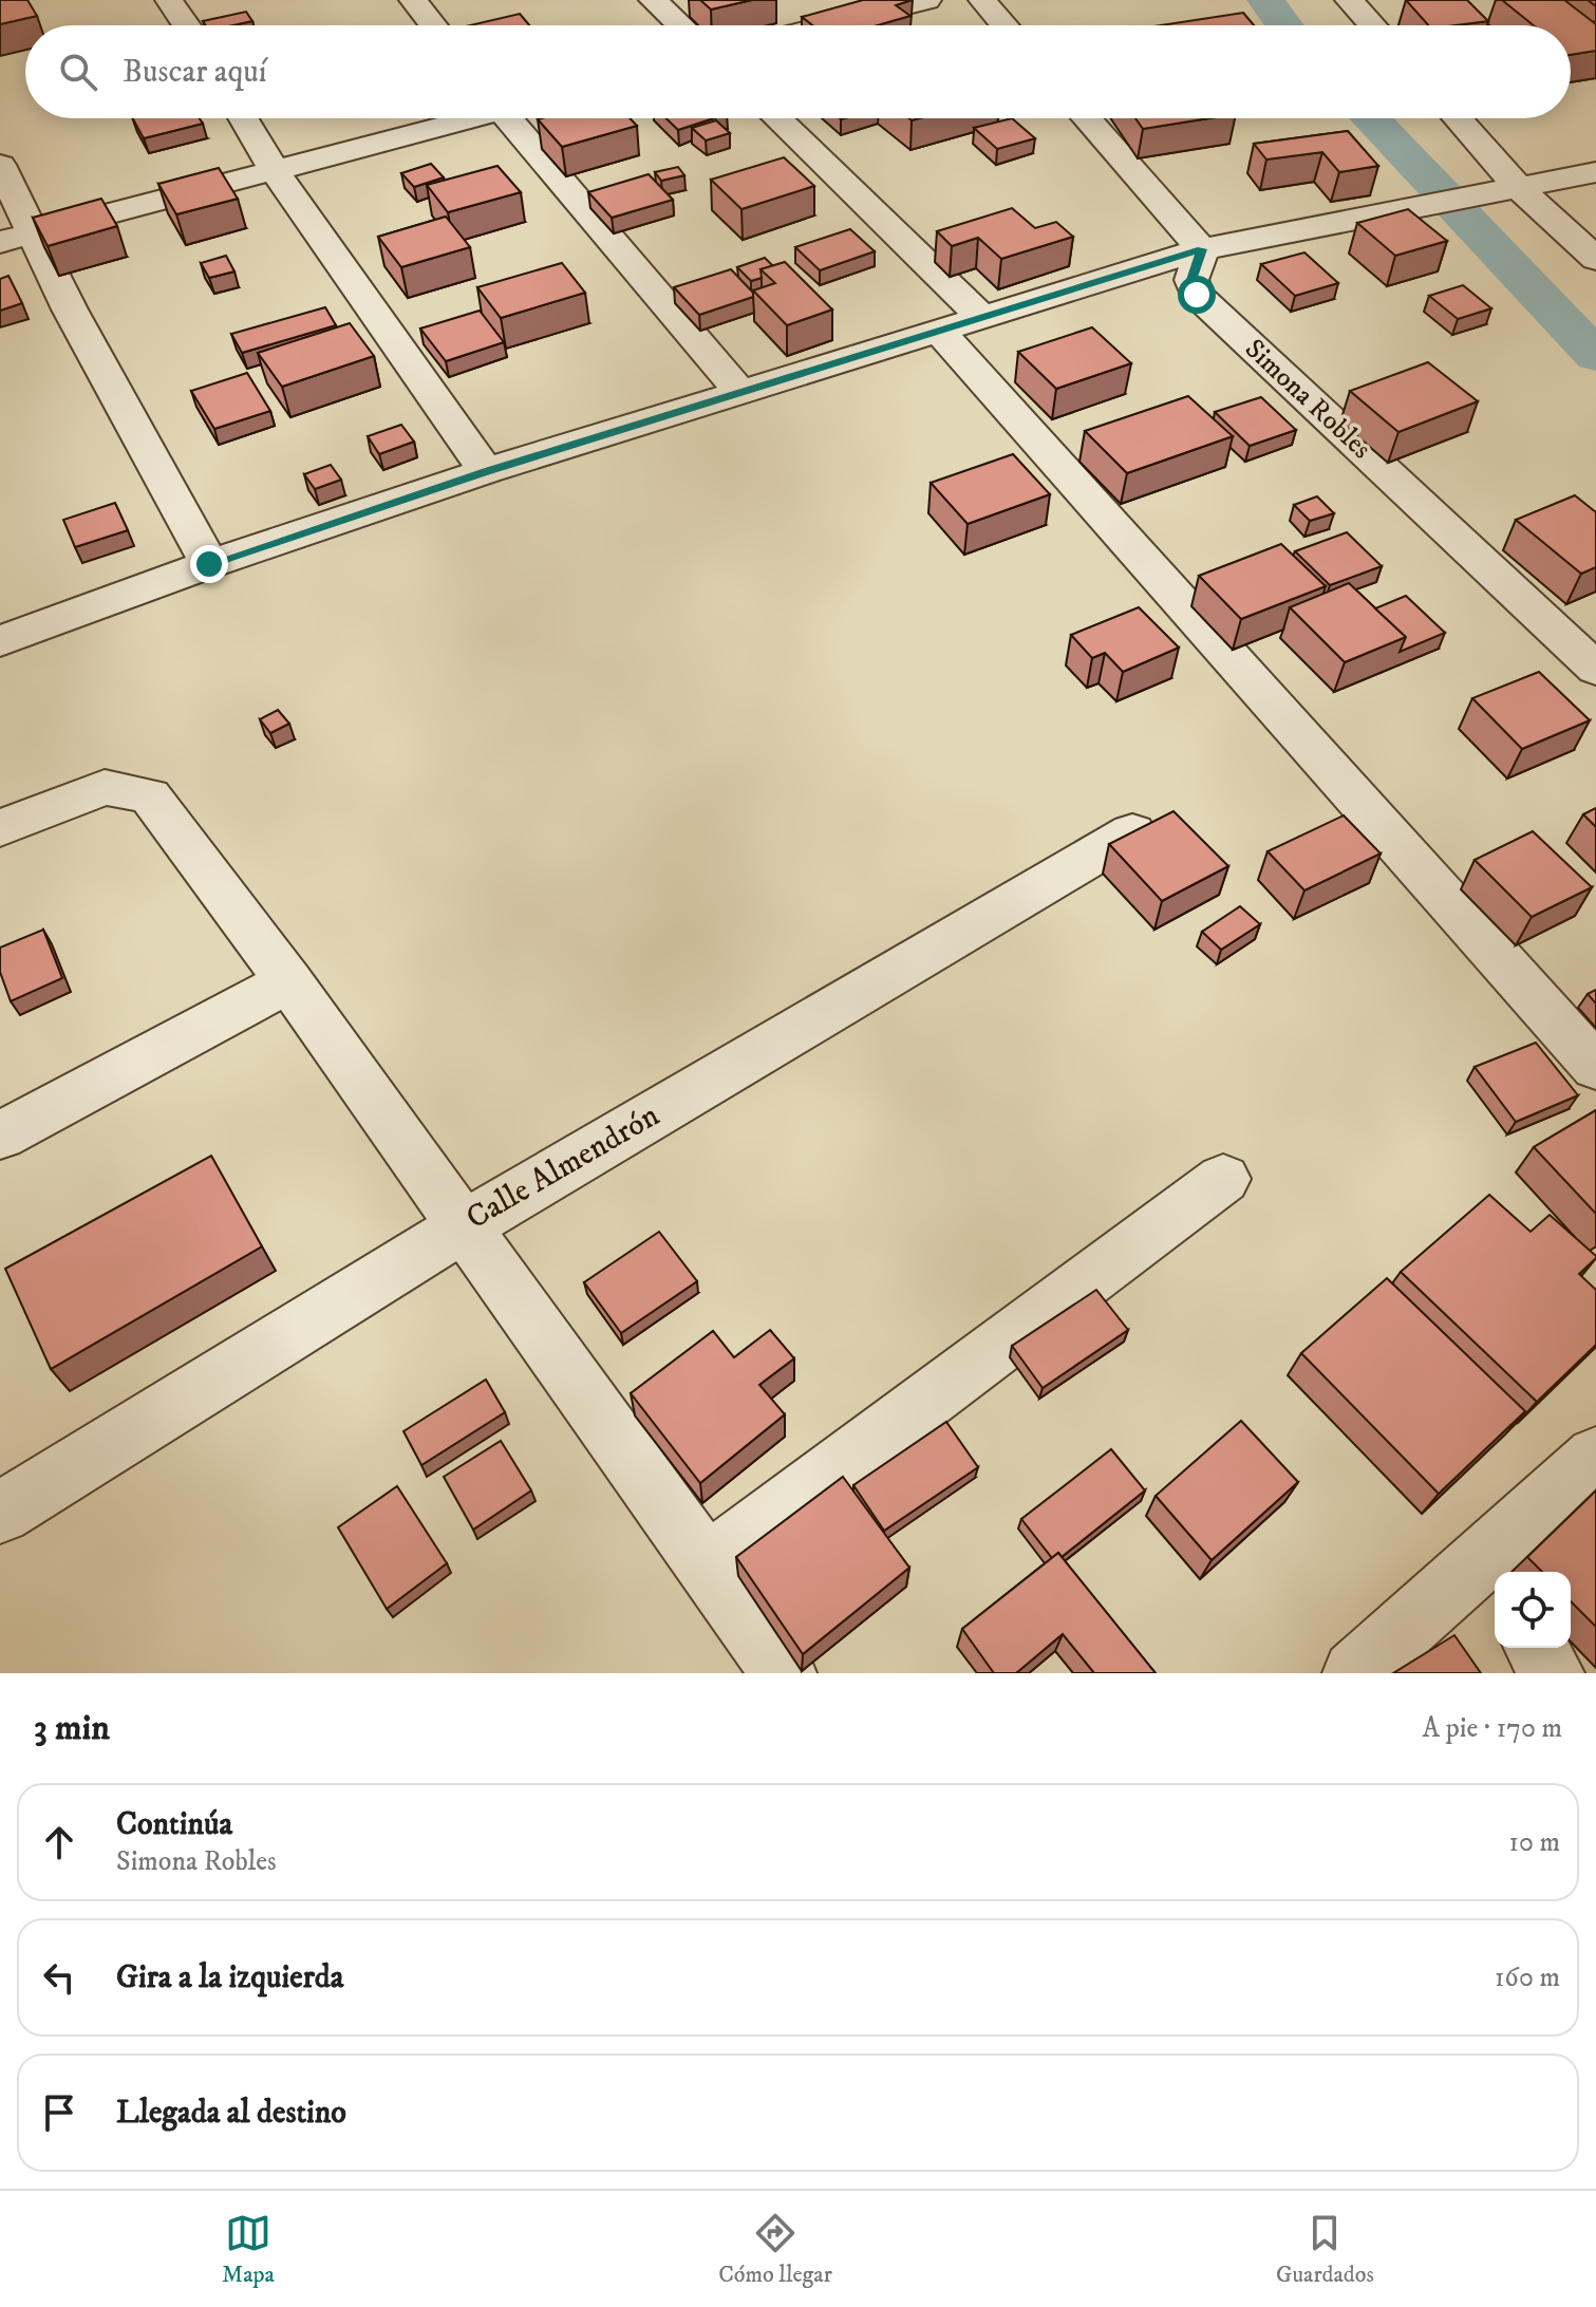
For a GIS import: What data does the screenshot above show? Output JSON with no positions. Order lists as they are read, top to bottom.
{
  "streets": {
    "street": ["Simona Robles", "Calle Almendrón"]
  },
  "page": {
    "search": "Buscar aquí",
    "heading": ["3 min", "A pie · 170 m"],
    "list": [
      ["Continúa", "Simona Robles", "10 m"],
      ["Gira a la izquierda", "160 m"],
      "Llegada al destino"
    ],
    "nav": ["Mapa", "Cómo llegar", "Guardados"]
  }
}
